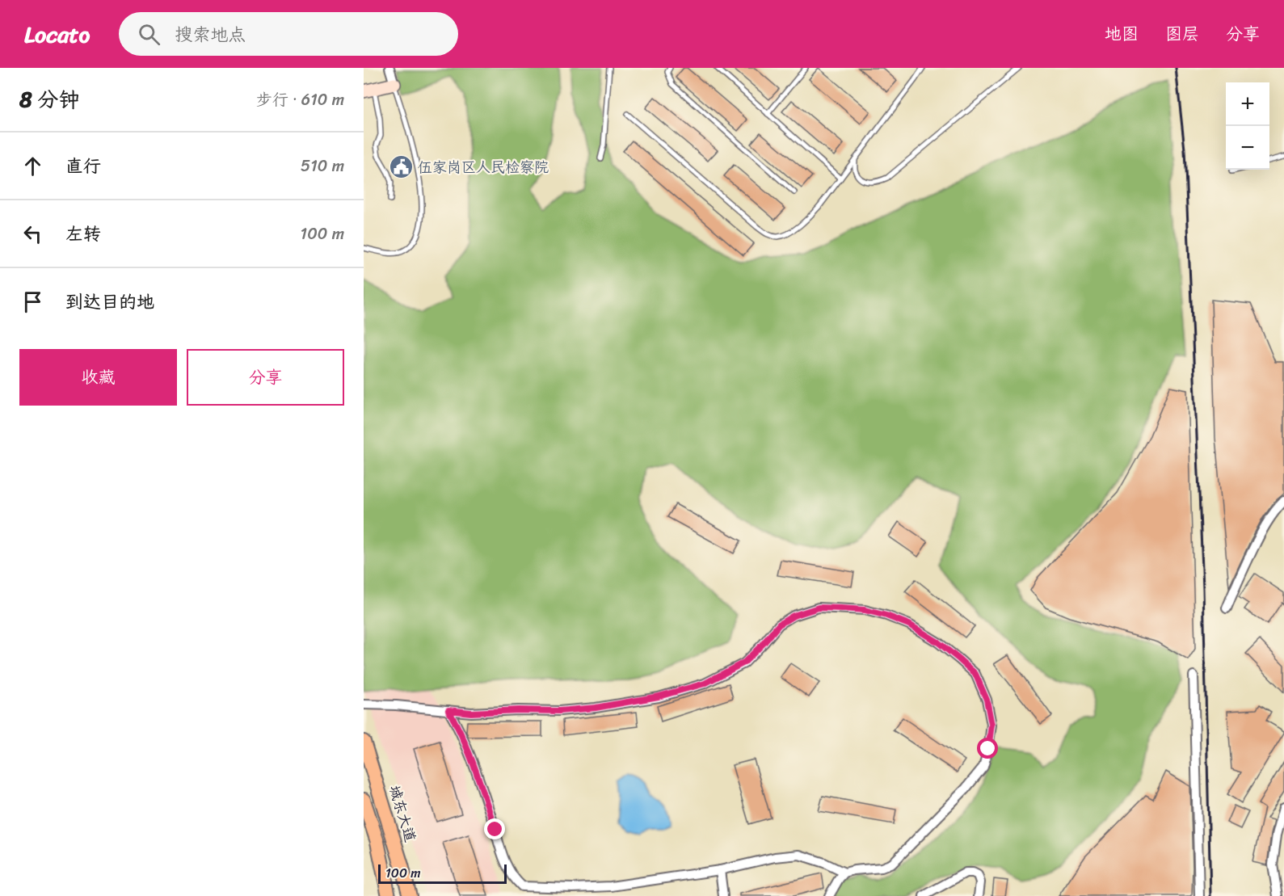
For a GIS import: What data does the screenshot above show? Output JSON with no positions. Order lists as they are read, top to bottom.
{
  "streets": {
    "main road": ["城东大道"]
  },
  "places": {
    "public building": ["伍家岗区人民检察院"]
  },
  "scale_bar": "100 m",
  "page": {
    "header": "Locato",
    "search": "搜索地点",
    "nav": ["地图", "图层", "分享"],
    "heading": ["8 分钟", "步行 · 610 m"],
    "map_buttons": ["+", "−"],
    "list": [
      ["直行", "510 m"],
      ["左转", "100 m"],
      "到达目的地"
    ],
    "buttons": ["收藏", "分享"],
    "scale": "100 m"
  }
}
